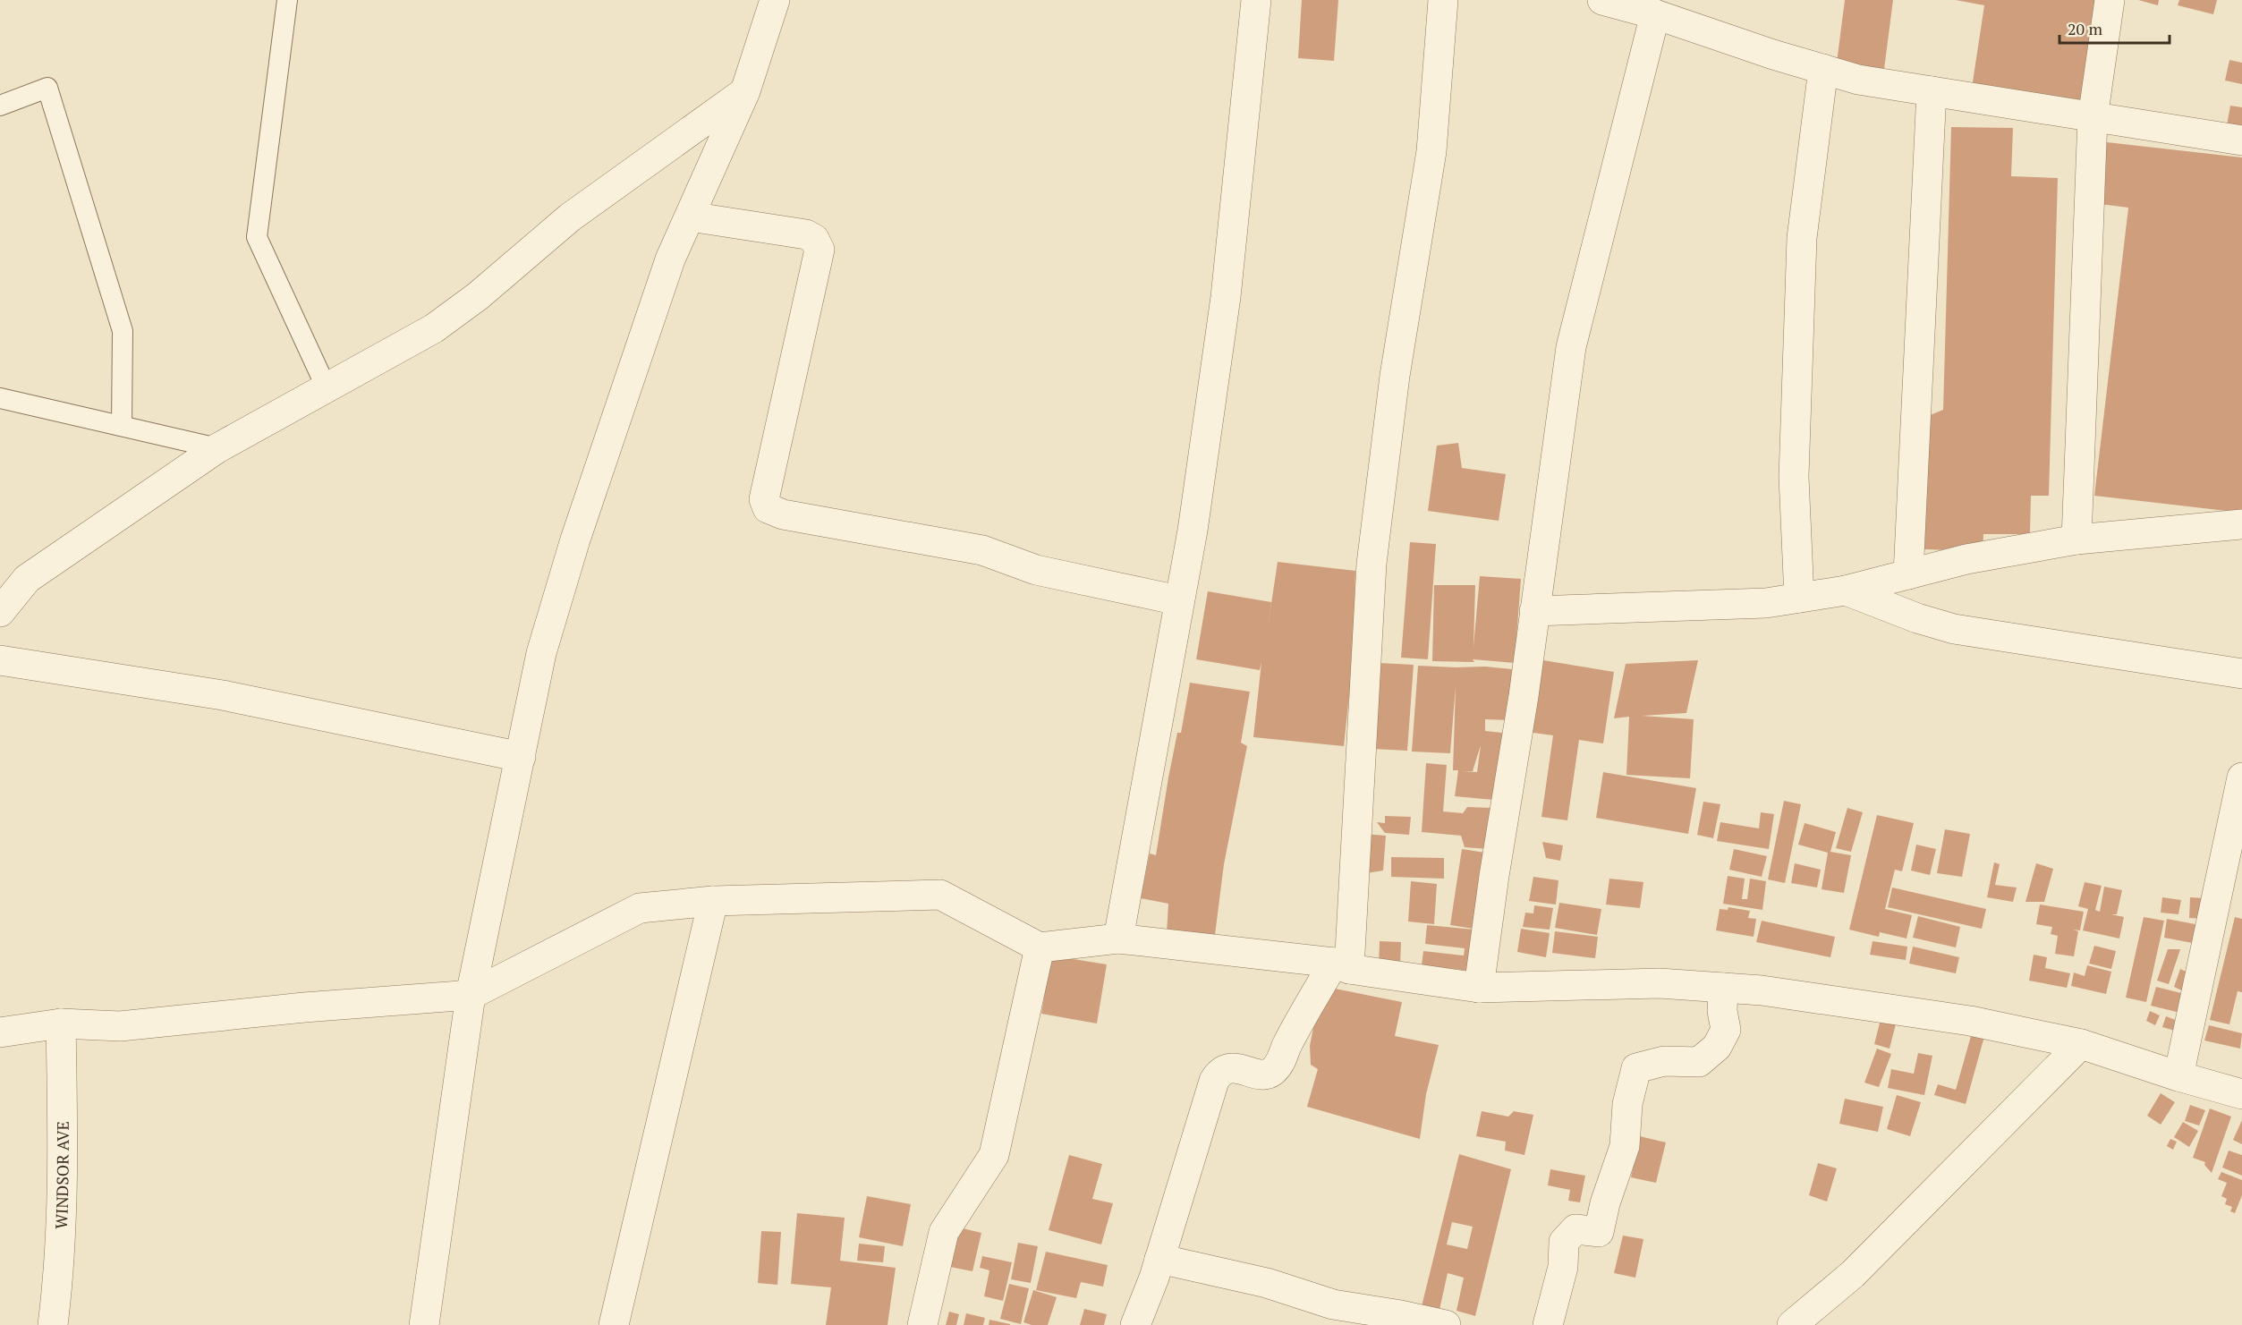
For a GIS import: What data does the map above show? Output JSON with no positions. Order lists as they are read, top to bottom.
{
  "streets": {
    "street": ["WINDSOR AVE"]
  },
  "scale_bar": "20 m"
}
